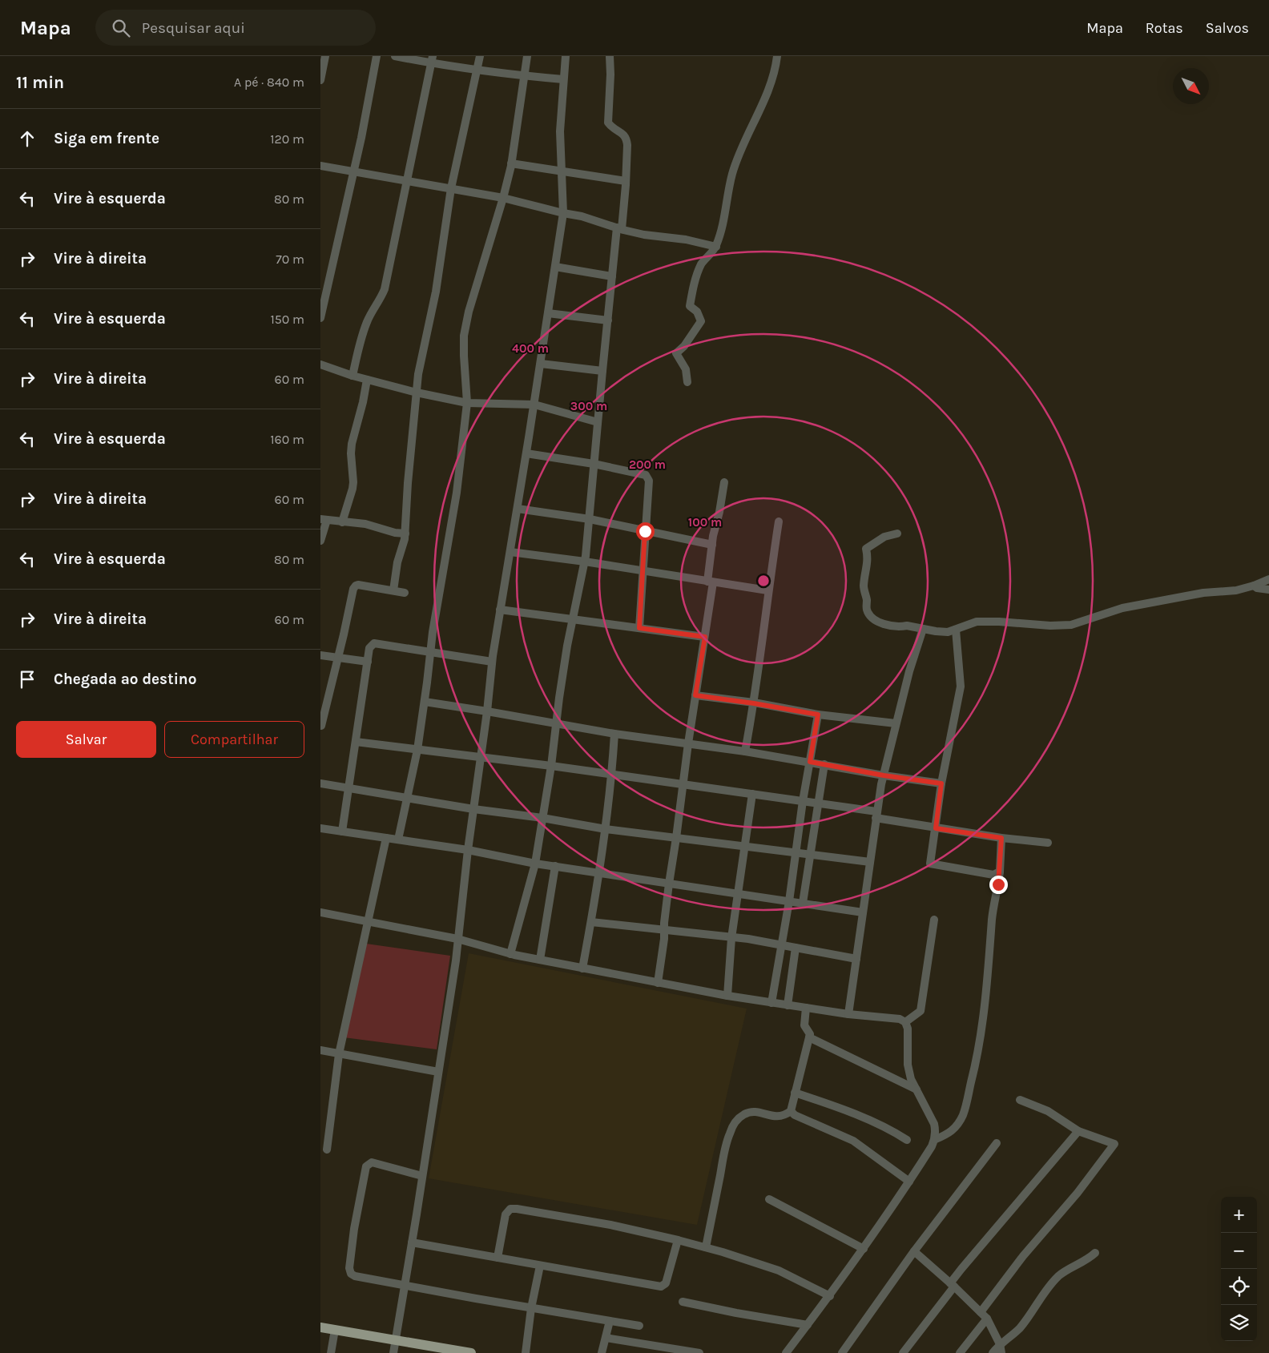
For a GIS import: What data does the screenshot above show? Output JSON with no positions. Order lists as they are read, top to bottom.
{
  "north": "bottom right",
  "page": {
    "header": "Mapa",
    "search": "Pesquisar aqui",
    "nav": ["Mapa", "Rotas", "Salvos"],
    "heading": ["11 min", "A pé · 840 m"],
    "list": [
      ["Siga em frente", "120 m"],
      ["Vire à esquerda", "80 m"],
      ["Vire à direita", "70 m"],
      ["Vire à esquerda", "150 m"],
      ["Vire à direita", "60 m"],
      ["Vire à esquerda", "160 m"],
      ["Vire à direita", "60 m"],
      ["Vire à esquerda", "80 m"],
      ["Vire à direita", "60 m"],
      "Chegada ao destino"
    ],
    "buttons": ["Salvar", "Compartilhar"],
    "map_buttons": ["+", "−"]
  },
  "rings": [
    "400 m",
    "300 m",
    "200 m",
    "100 m"
  ]
}
